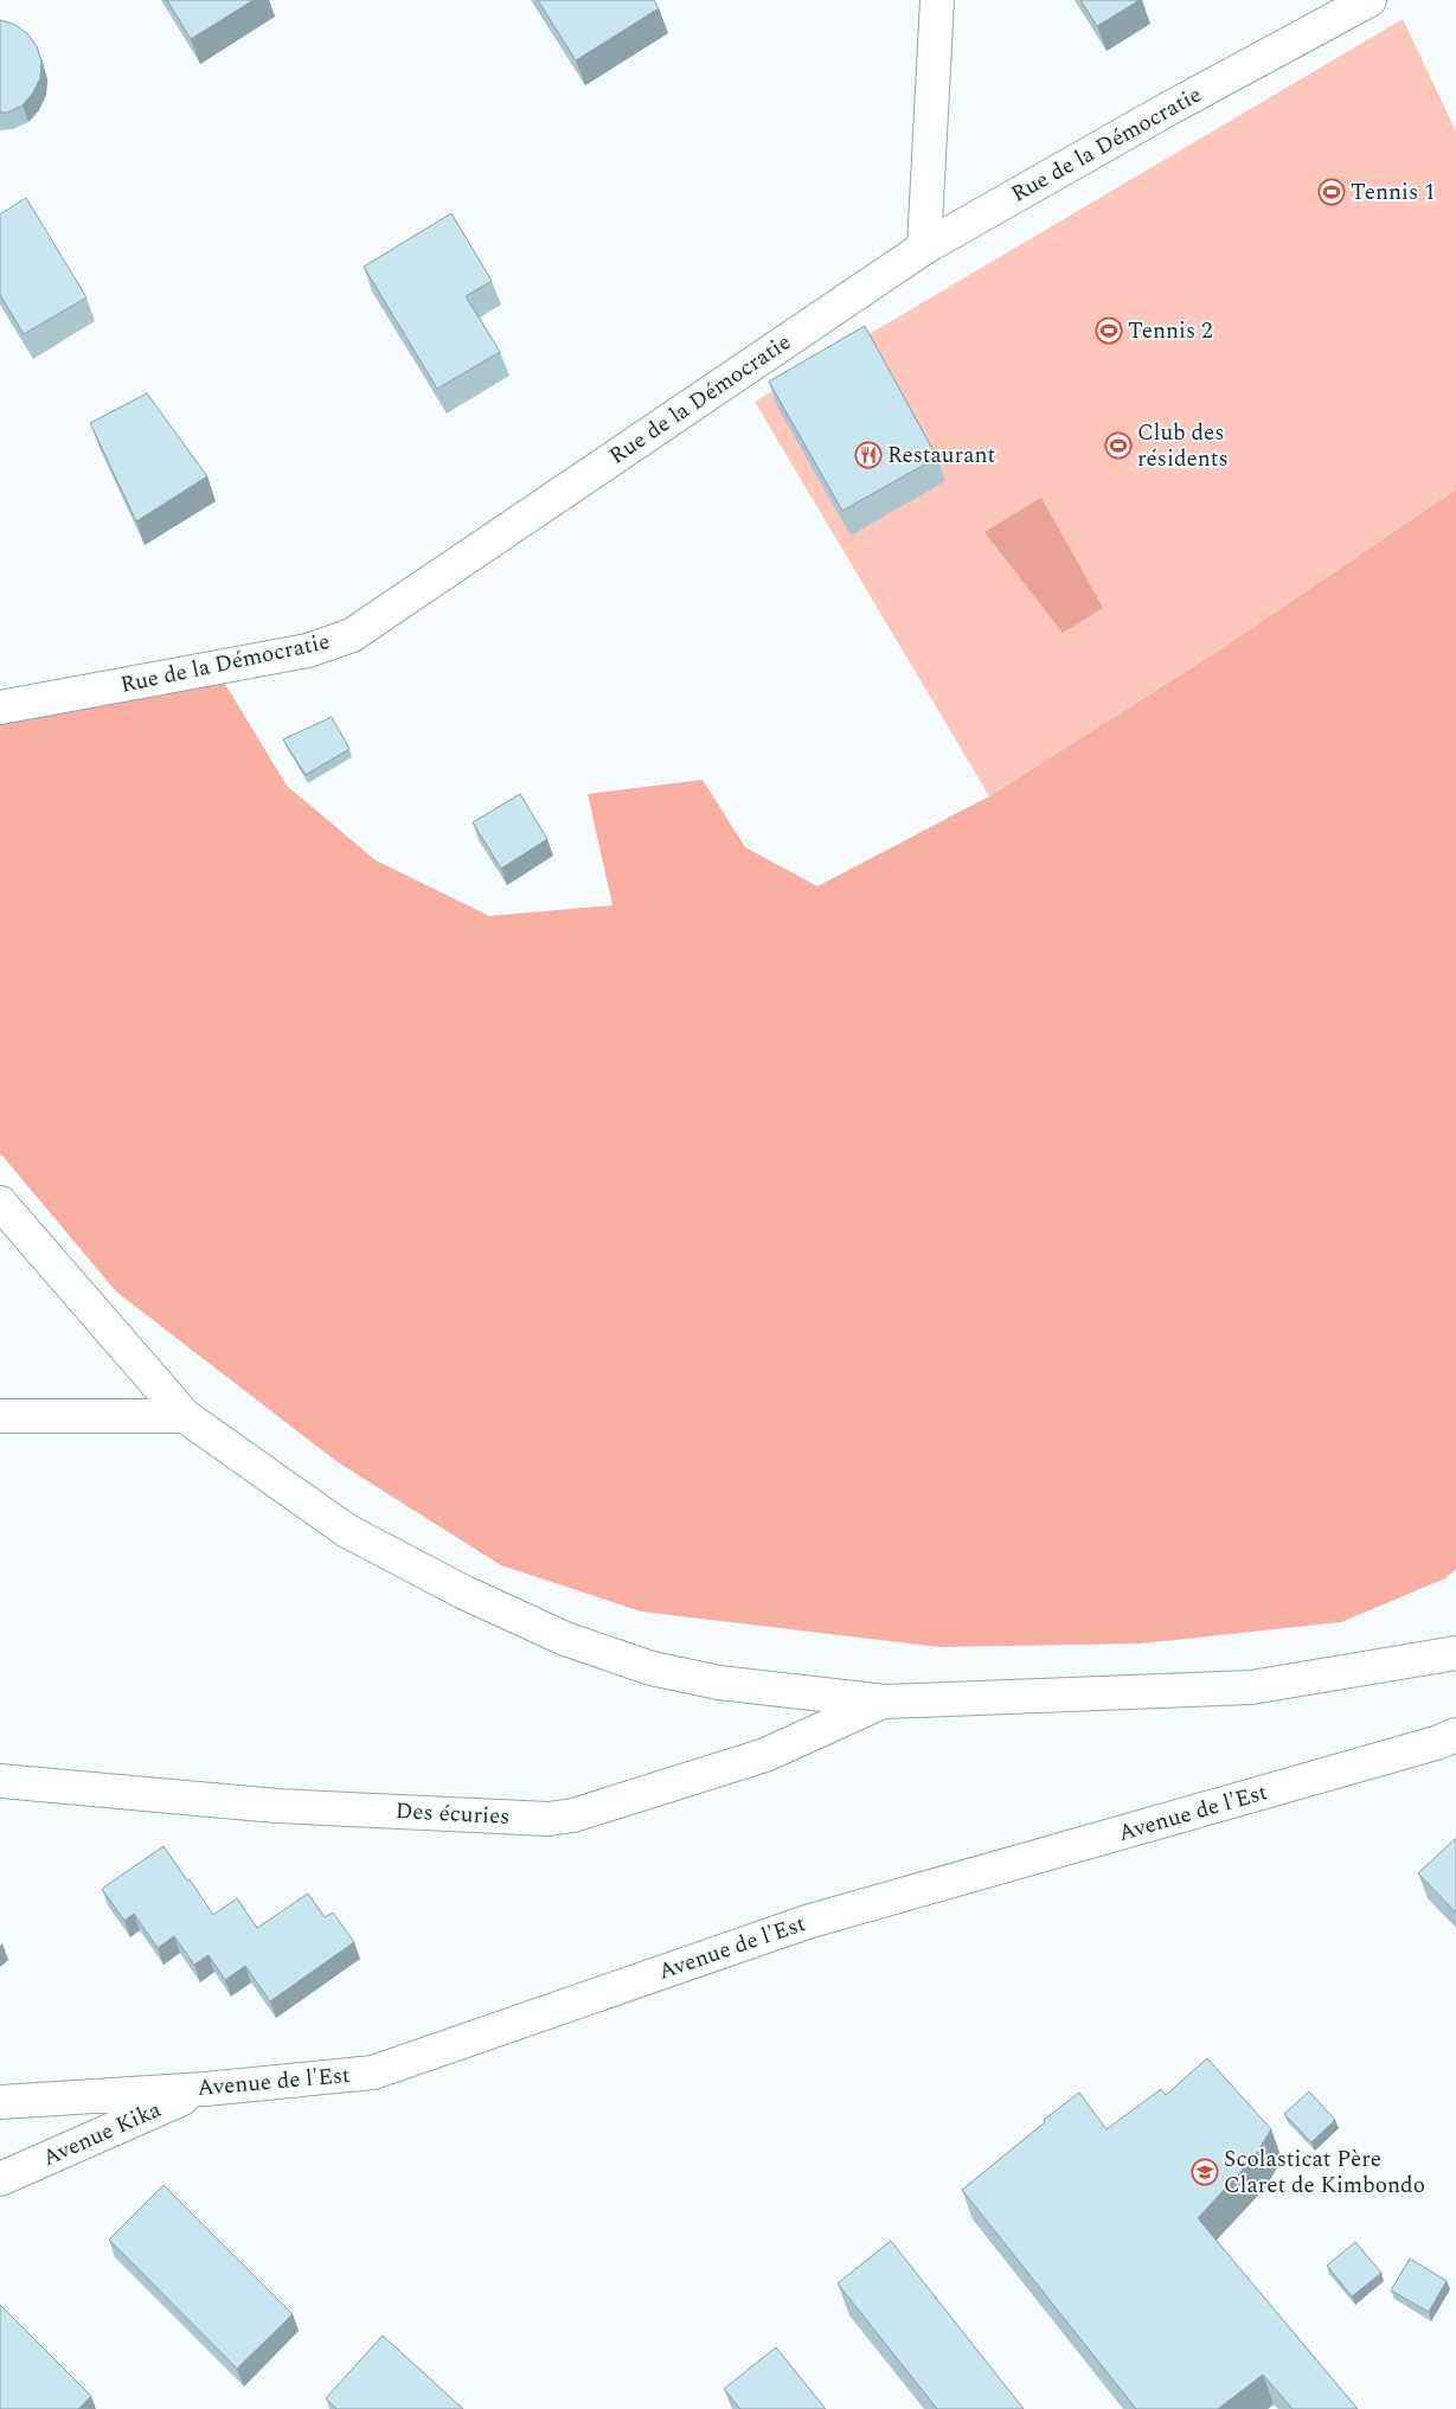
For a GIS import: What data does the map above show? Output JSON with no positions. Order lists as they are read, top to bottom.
{
  "streets": {
    "street": [
      "Rue de la Démocratie",
      "Avenue de l'Est",
      "Des écuries",
      "Avenue Kika"
    ]
  },
  "crossings": [
    ["Avenue de l'Est", "Avenue Kika"]
  ],
  "places": {
    "sports": ["Tennis 1", "Tennis 2", "Club des résidents"],
    "restaurant": ["Restaurant"],
    "school or university": ["Scolasticat Père Claret de Kimbondo"]
  }
}
